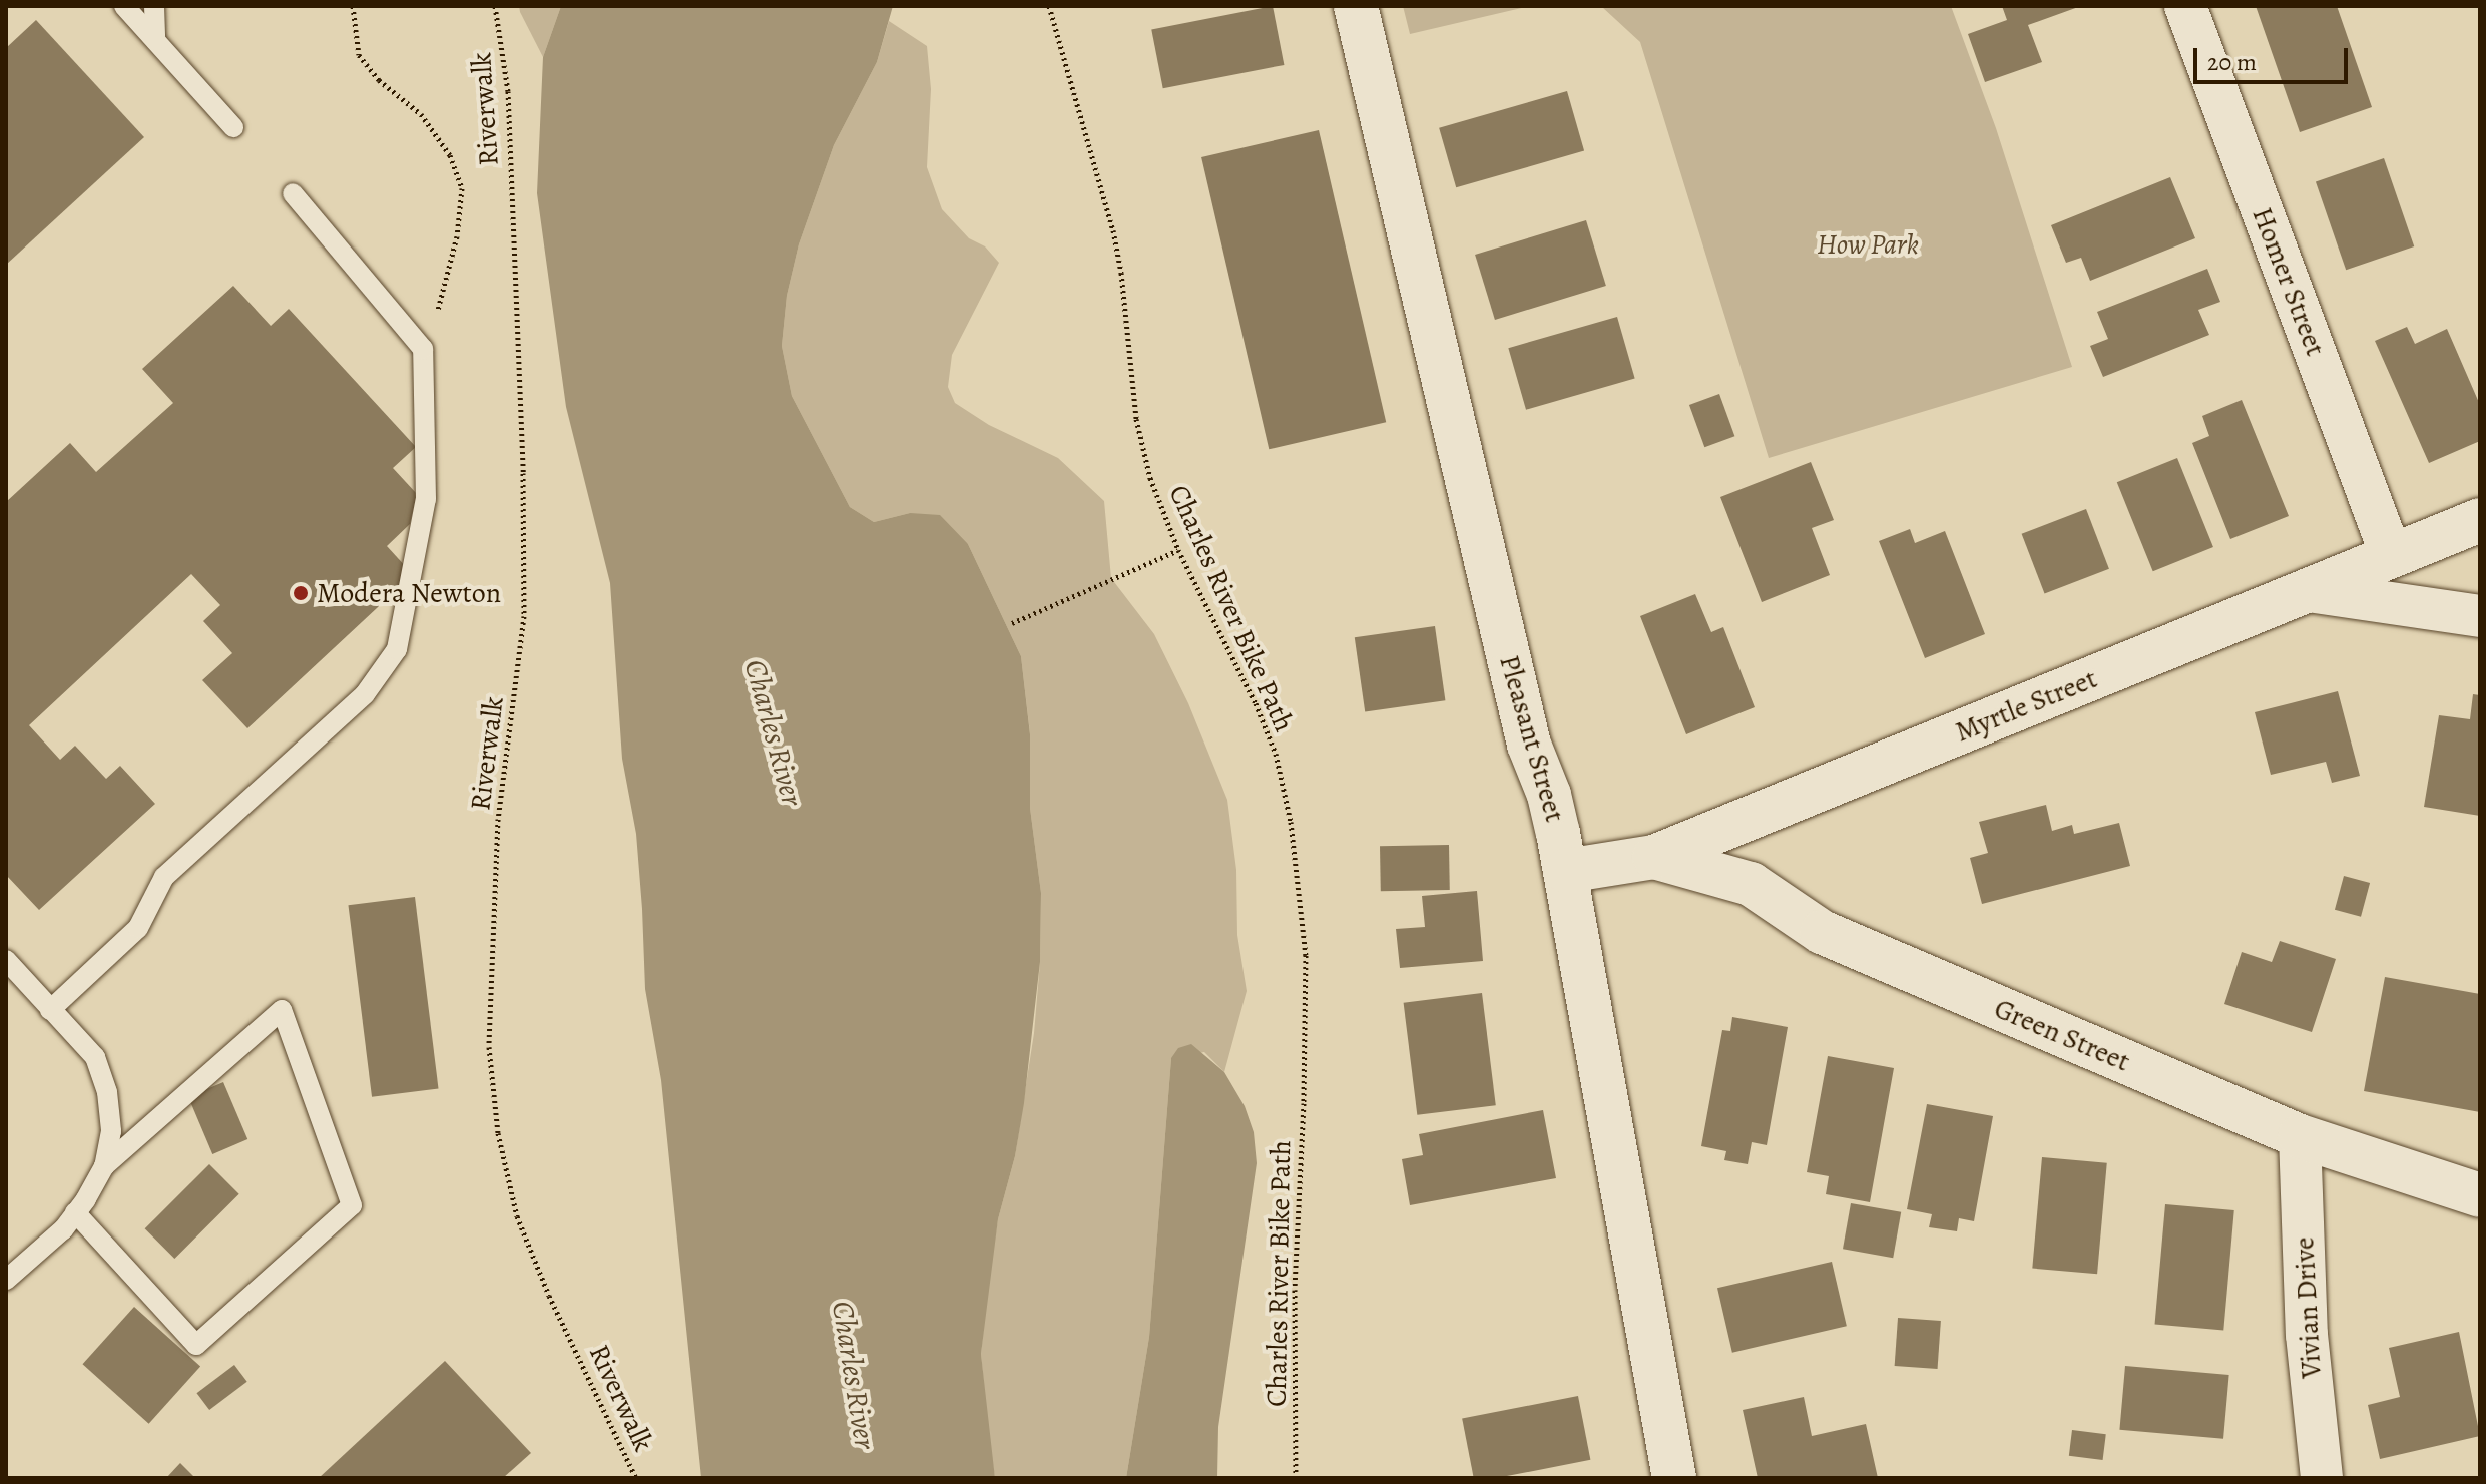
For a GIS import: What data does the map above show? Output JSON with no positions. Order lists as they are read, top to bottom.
{
  "streets": {
    "street": [
      "Homer Street",
      "Myrtle Street",
      "Pleasant Street",
      "Green Street",
      "Vivian Drive"
    ],
    "path": ["Riverwalk", "Charles River Bike Path"]
  },
  "crossings": [
    ["Homer Street", "Myrtle Street"],
    ["Myrtle Street", "Pleasant Street"],
    ["Myrtle Street", "Green Street"],
    ["Green Street", "Vivian Drive"]
  ],
  "water": ["Charles River"],
  "parks": ["How Park"],
  "places": ["Modera Newton"],
  "scale_bar": "20 m"
}
